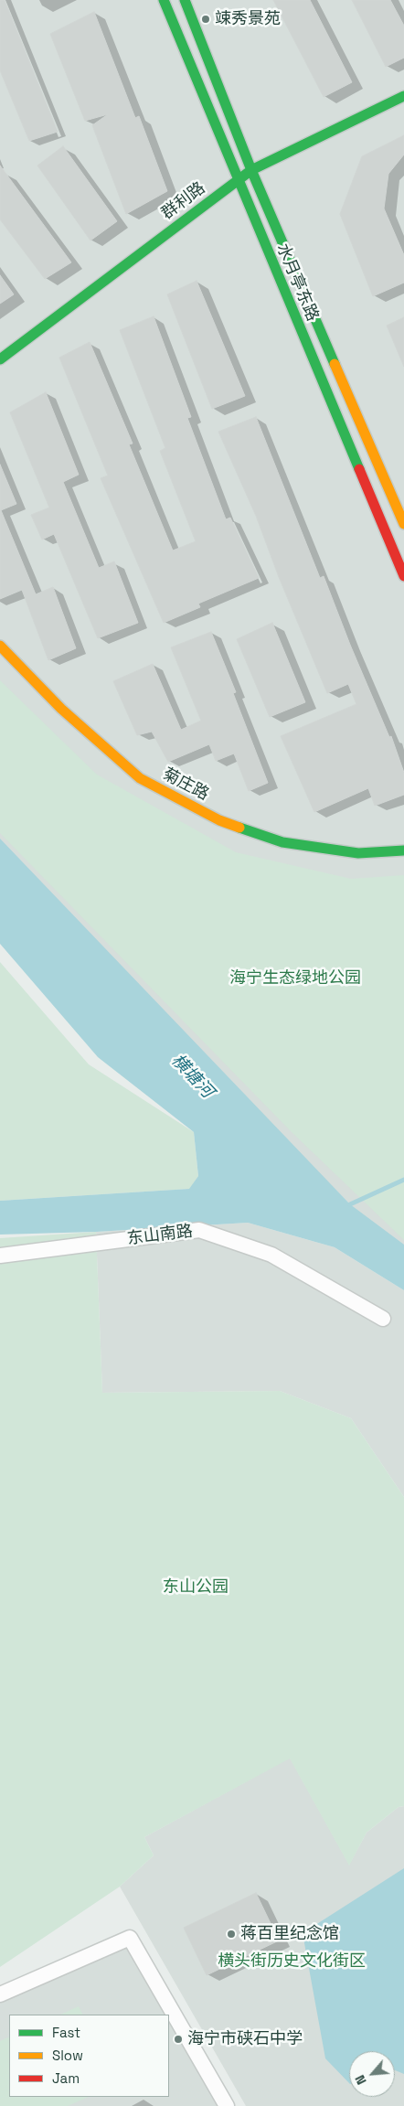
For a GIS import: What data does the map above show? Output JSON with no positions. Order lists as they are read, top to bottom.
{
  "streets": {
    "main road": ["群利路", "水月亭东路", "菊庄路"],
    "street": ["东山南路"]
  },
  "crossings": [
    ["群利路", "水月亭东路"]
  ],
  "water": ["横塘河"],
  "parks": ["海宁生态绿地公园", "东山公园", "横头街历史文化街区"],
  "places": ["竦秀景苑", "蒋百里纪念馆", "海宁市硖石中学"],
  "legend": ["Fast", "Slow", "Jam"],
  "north": "bottom left"
}
